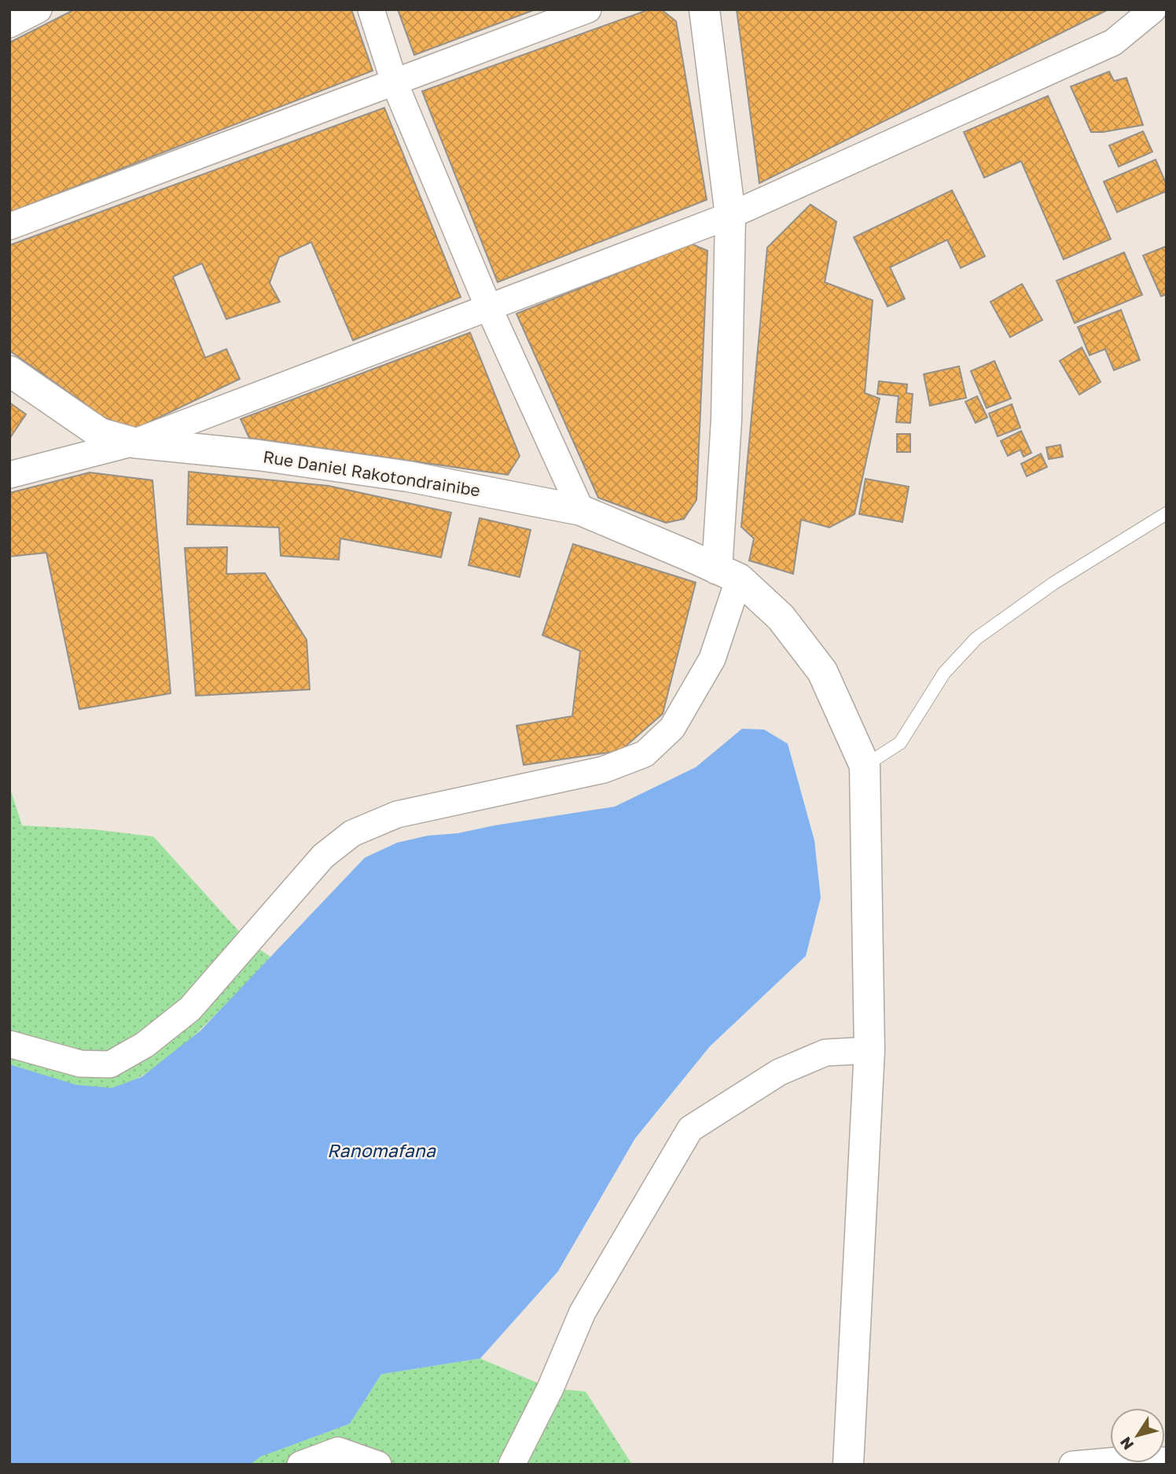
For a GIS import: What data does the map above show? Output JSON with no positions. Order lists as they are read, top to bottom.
{
  "streets": {
    "street": ["Rue Daniel Rakotondrainibe"]
  },
  "water": ["Ranomafana"],
  "north": "bottom left"
}
